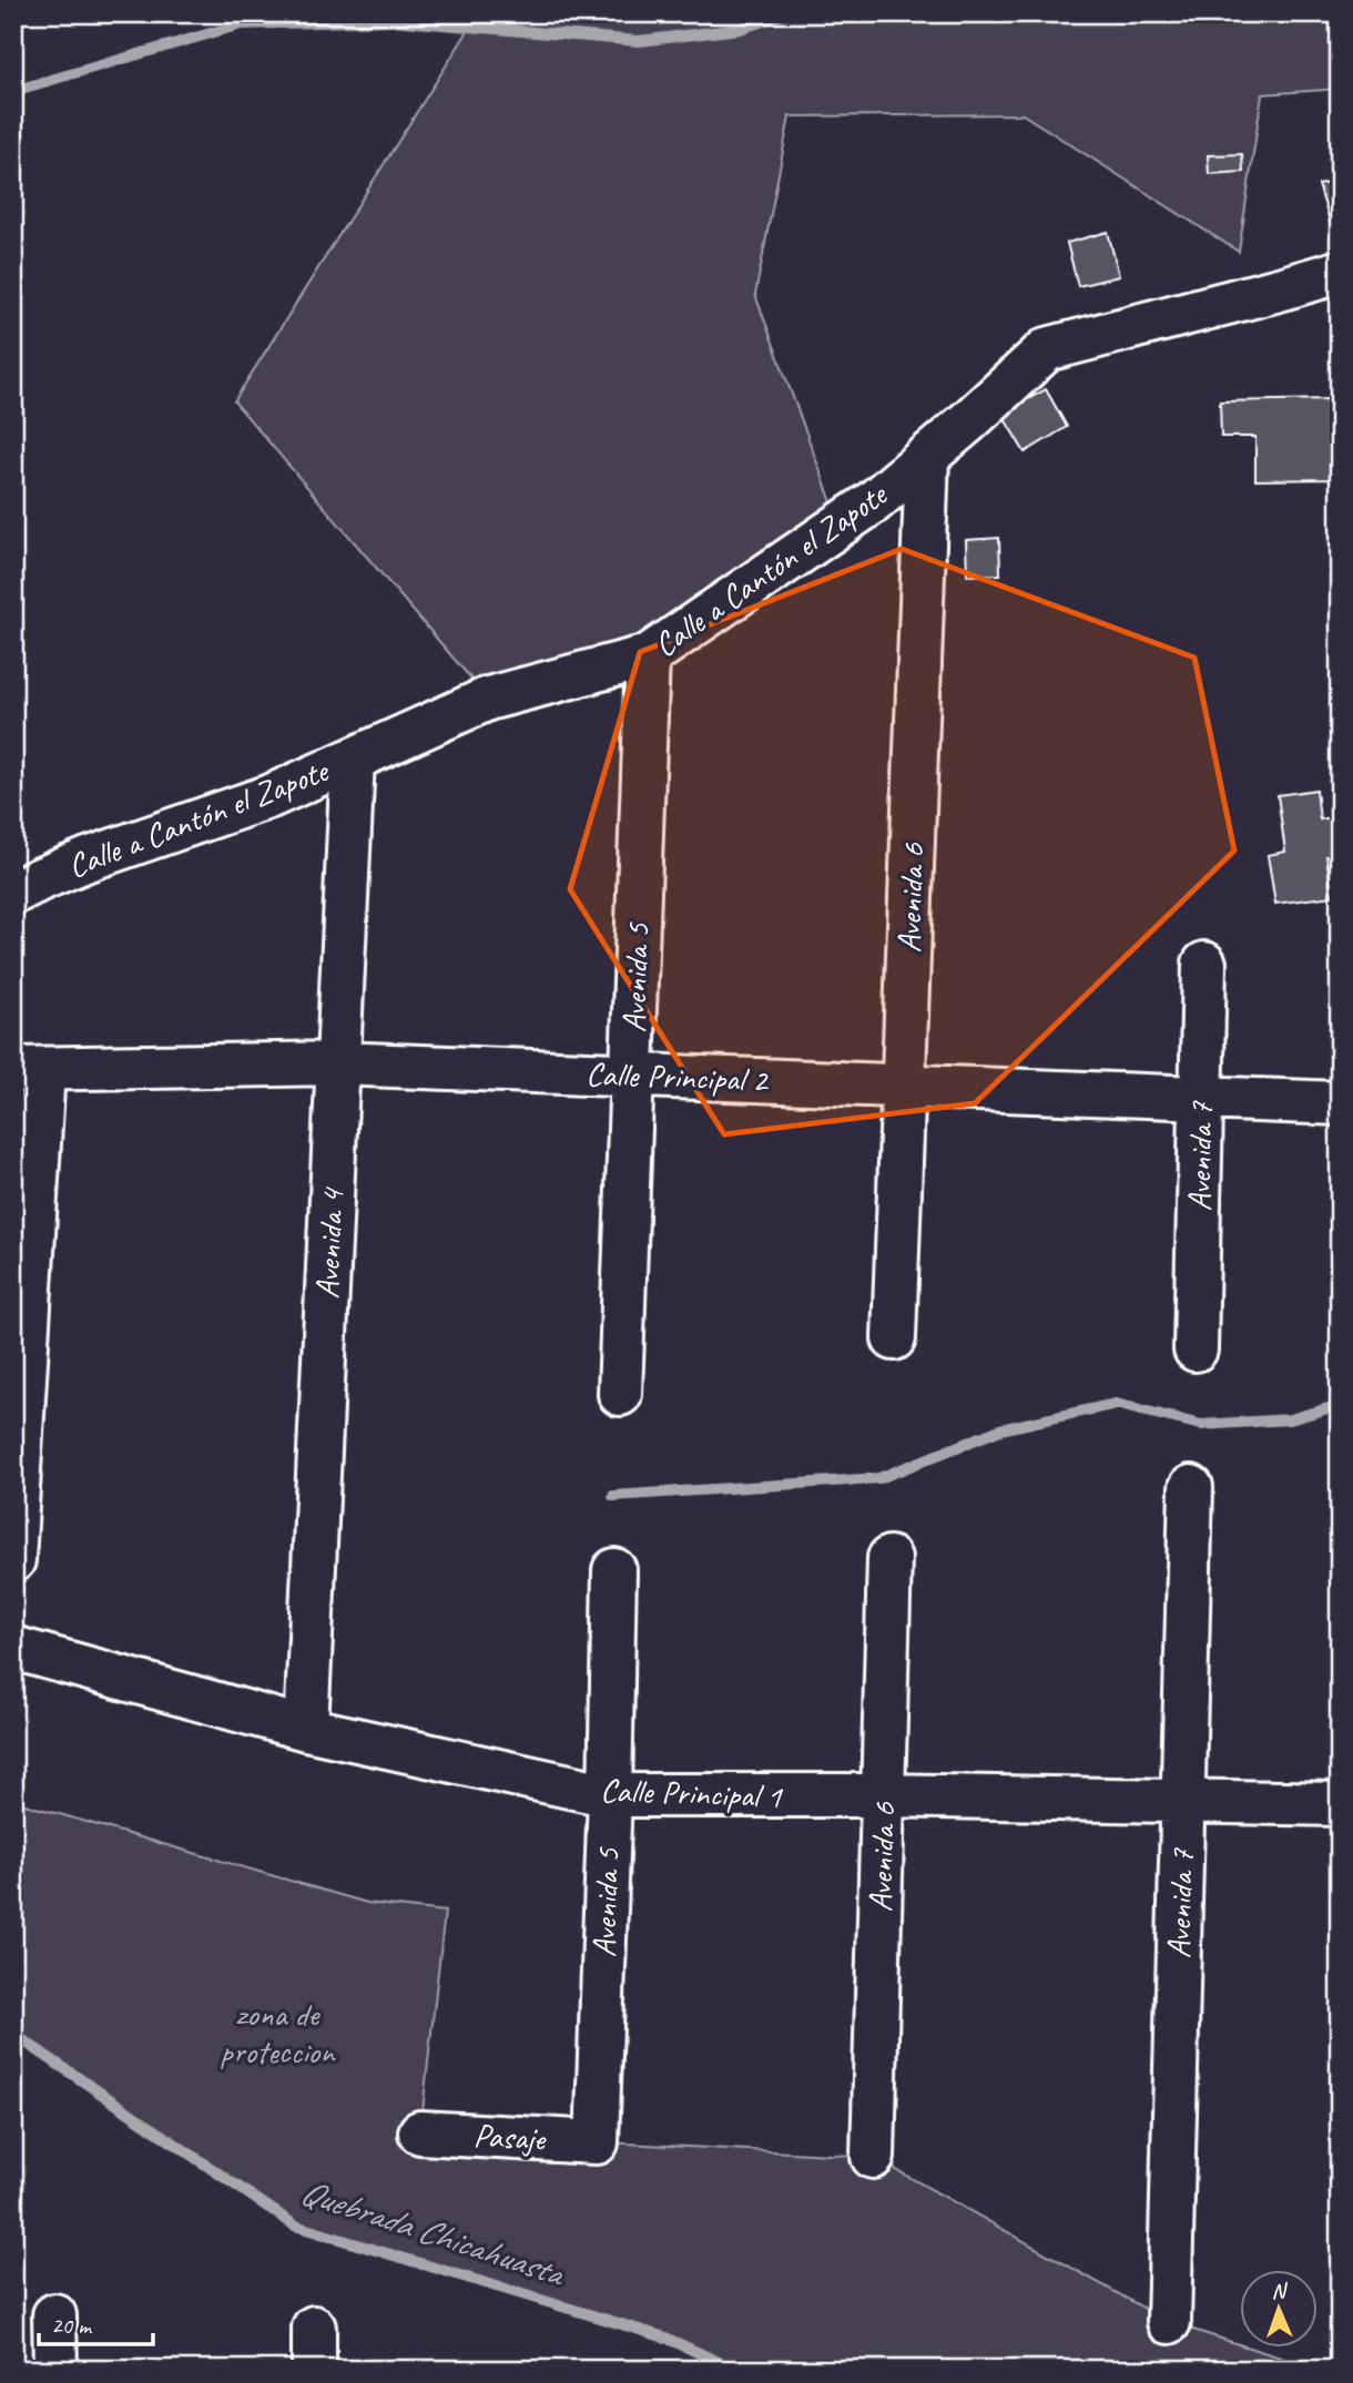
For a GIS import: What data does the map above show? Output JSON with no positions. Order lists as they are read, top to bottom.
{
  "streets": {
    "street": [
      "Calle a Cantón el Zapote",
      "Avenida 6",
      "Avenida 5",
      "Calle Principal 2",
      "Avenida 7",
      "Avenida 4",
      "Calle Principal 1",
      "Pasaje"
    ]
  },
  "crossings": [
    ["Calle a Cantón el Zapote", "Avenida 6"],
    ["Calle a Cantón el Zapote", "Avenida 5"],
    ["Calle a Cantón el Zapote", "Avenida 4"],
    ["Avenida 6", "Calle Principal 2"],
    ["Avenida 6", "Calle Principal 1"],
    ["Avenida 5", "Calle Principal 2"],
    ["Avenida 5", "Calle Principal 1"],
    ["Avenida 5", "Pasaje"],
    ["Calle Principal 2", "Avenida 7"],
    ["Calle Principal 2", "Avenida 4"],
    ["Avenida 7", "Calle Principal 1"],
    ["Avenida 4", "Calle Principal 1"]
  ],
  "water": ["Quebrada Chicahuasta"],
  "parks": ["zona de proteccion"],
  "scale_bar": "20 m",
  "north": "top"
}
